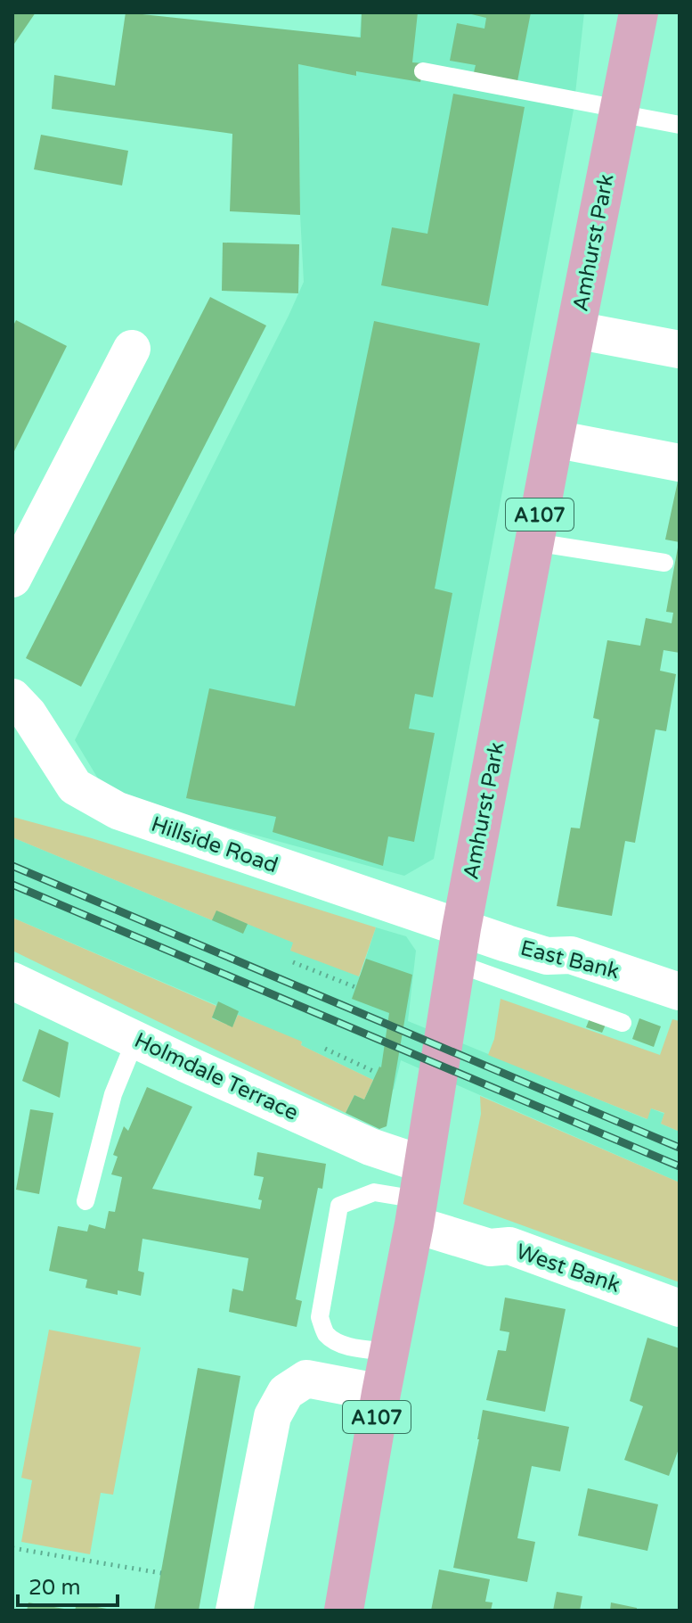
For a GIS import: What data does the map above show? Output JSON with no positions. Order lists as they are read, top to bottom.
{
  "streets": {
    "main road": ["Amhurst Park", "A107"],
    "street": [
      "Hillside Road",
      "East Bank",
      "Holmdale Terrace",
      "West Bank"
    ]
  },
  "crossings": [
    ["Amhurst Park", "Hillside Road"],
    ["Amhurst Park", "East Bank"],
    ["Amhurst Park", "Holmdale Terrace"],
    ["Amhurst Park", "West Bank"],
    ["Hillside Road", "East Bank"],
    ["Holmdale Terrace", "West Bank"]
  ],
  "scale_bar": "20 m"
}
